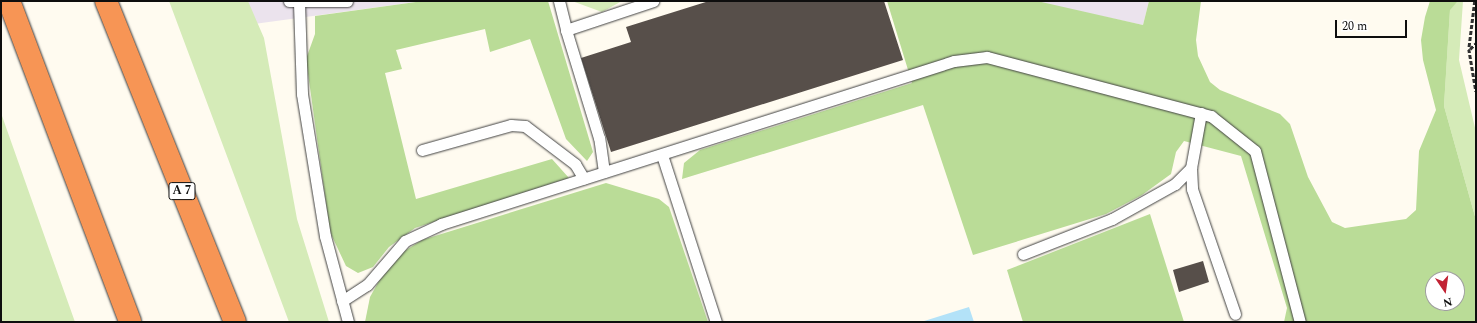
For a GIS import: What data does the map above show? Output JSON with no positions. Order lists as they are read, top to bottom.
{
  "streets": {
    "highway": ["A 7"]
  },
  "scale_bar": "20 m",
  "north": "bottom"
}
